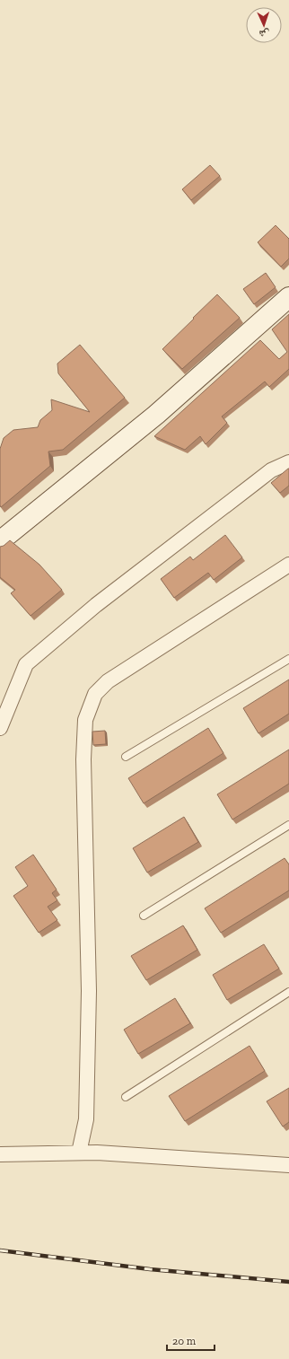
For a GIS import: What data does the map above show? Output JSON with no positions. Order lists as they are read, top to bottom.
{
  "scale_bar": "20 m",
  "north": "bottom"
}
